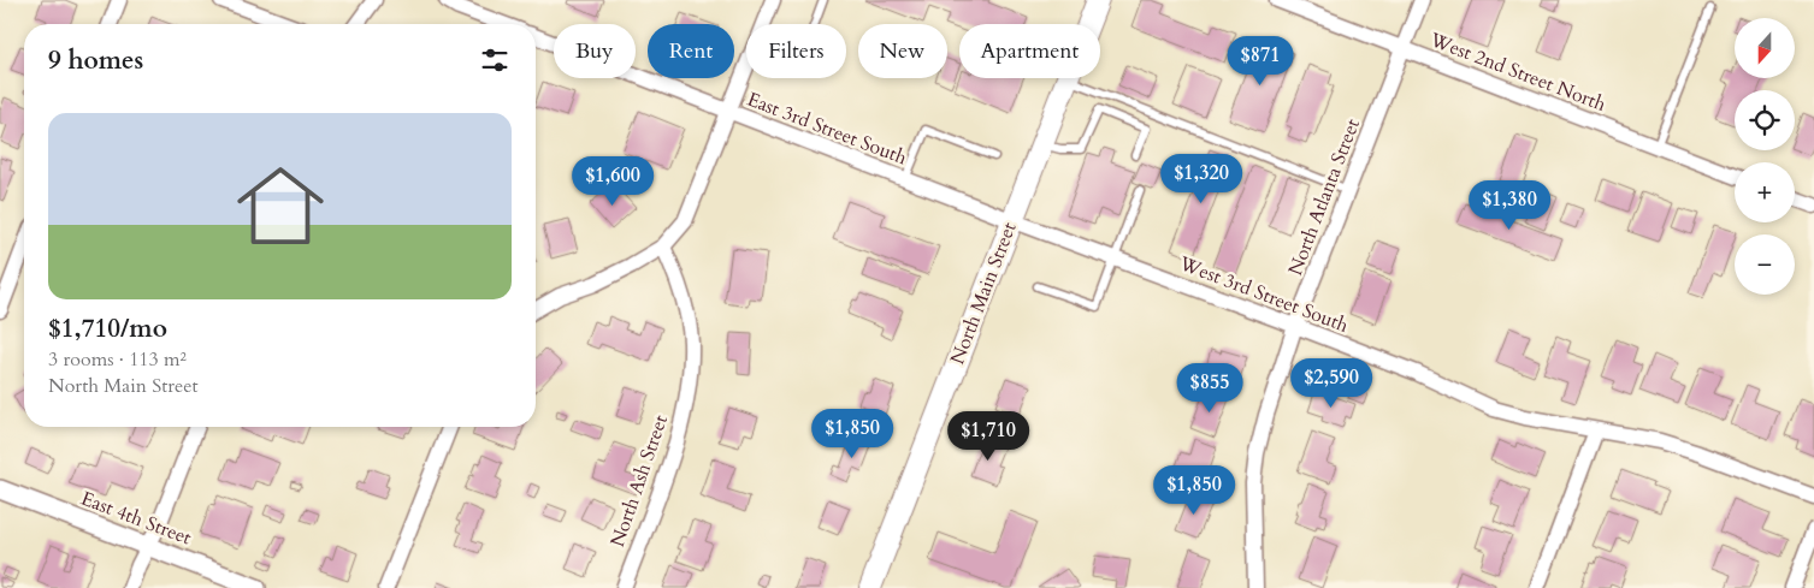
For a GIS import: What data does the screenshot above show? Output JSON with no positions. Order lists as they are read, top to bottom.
{
  "streets": {
    "main road": ["North Main Street"],
    "street": [
      "West 2nd Street North",
      "East 3rd Street South",
      "North Atlanta Street",
      "West 3rd Street South",
      "North Ash Street",
      "East 4th Street"
    ]
  },
  "crossings": [
    ["West 2nd Street North", "North Atlanta Street"],
    ["East 3rd Street South", "North Main Street"],
    ["East 3rd Street South", "West 3rd Street South"],
    ["North Atlanta Street", "West 3rd Street South"],
    ["North Main Street", "West 3rd Street South"]
  ],
  "north": "bottom",
  "page": {
    "map_buttons": ["+", "−"],
    "chip": [
      "Buy",
      "Rent",
      "Filters",
      "New",
      "Apartment"
    ],
    "heading": "9 homes",
    "price": [
      "$871",
      "$1,320",
      "$1,600",
      "$1,380",
      "$2,590",
      "$855",
      "$1,850",
      "$1,710",
      "$1,850"
    ],
    "list": [
      {
        "name": "$1,710/mo",
        "note": "3 rooms · 113 m² · North Main Street"
      }
    ]
  }
}
